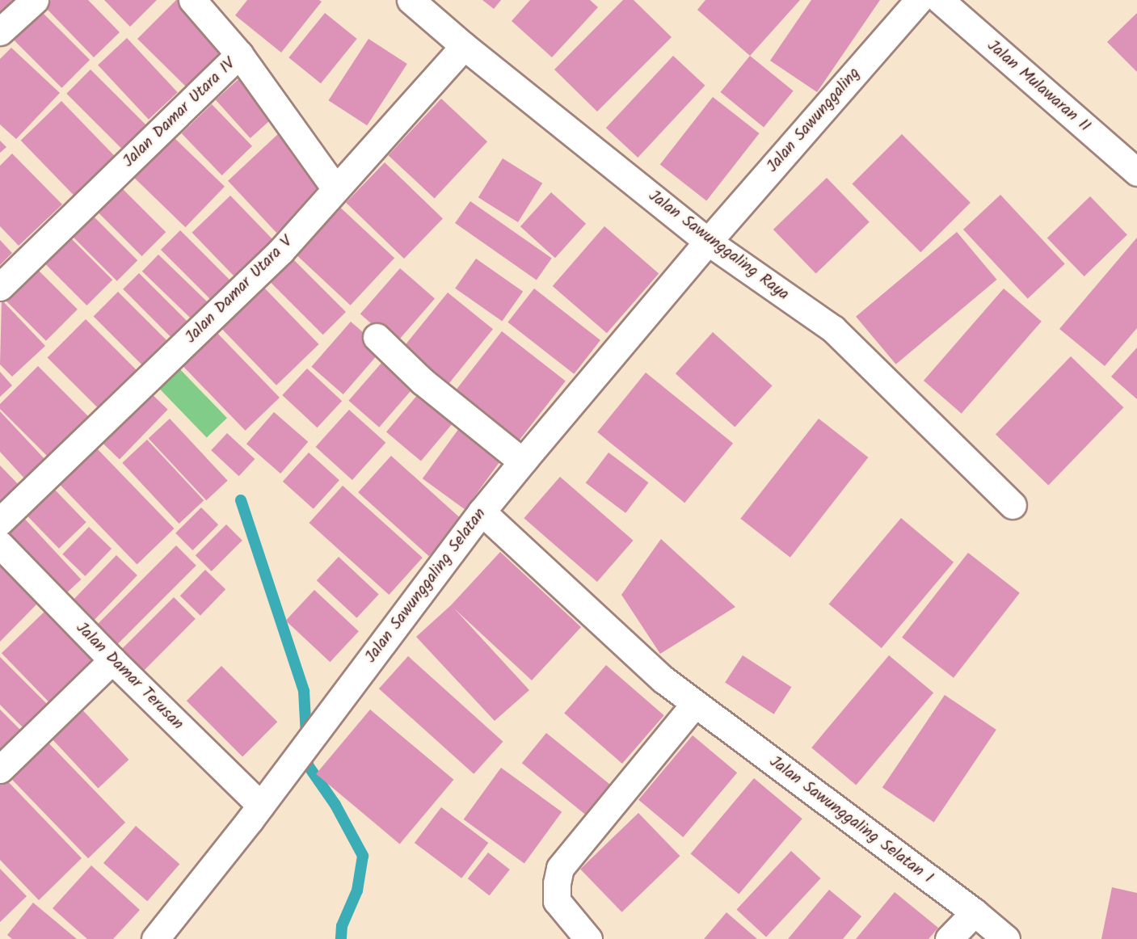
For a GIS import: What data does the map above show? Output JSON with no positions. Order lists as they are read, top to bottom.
{
  "streets": {
    "street": [
      "Jalan Mulawaran II",
      "Jalan Damar Utara IV",
      "Jalan Sawunggaling",
      "Jalan Sawunggaling Raya",
      "Jalan Damar Utara V",
      "Jalan Sawunggaling Selatan",
      "Jalan Damar Terusan",
      "Jalan Sawunggaling Selatan I"
    ]
  },
  "crossings": [
    ["Jalan Damar Utara IV", "Jalan Damar Utara V"],
    ["Jalan Sawunggaling", "Jalan Sawunggaling Raya"],
    ["Jalan Sawunggaling", "Jalan Sawunggaling Selatan"],
    ["Jalan Sawunggaling Raya", "Jalan Damar Utara V"],
    ["Jalan Sawunggaling Raya", "Jalan Sawunggaling Selatan"],
    ["Jalan Sawunggaling Selatan", "Jalan Damar Terusan"],
    ["Jalan Sawunggaling Selatan", "Jalan Sawunggaling Selatan I"]
  ]
}
